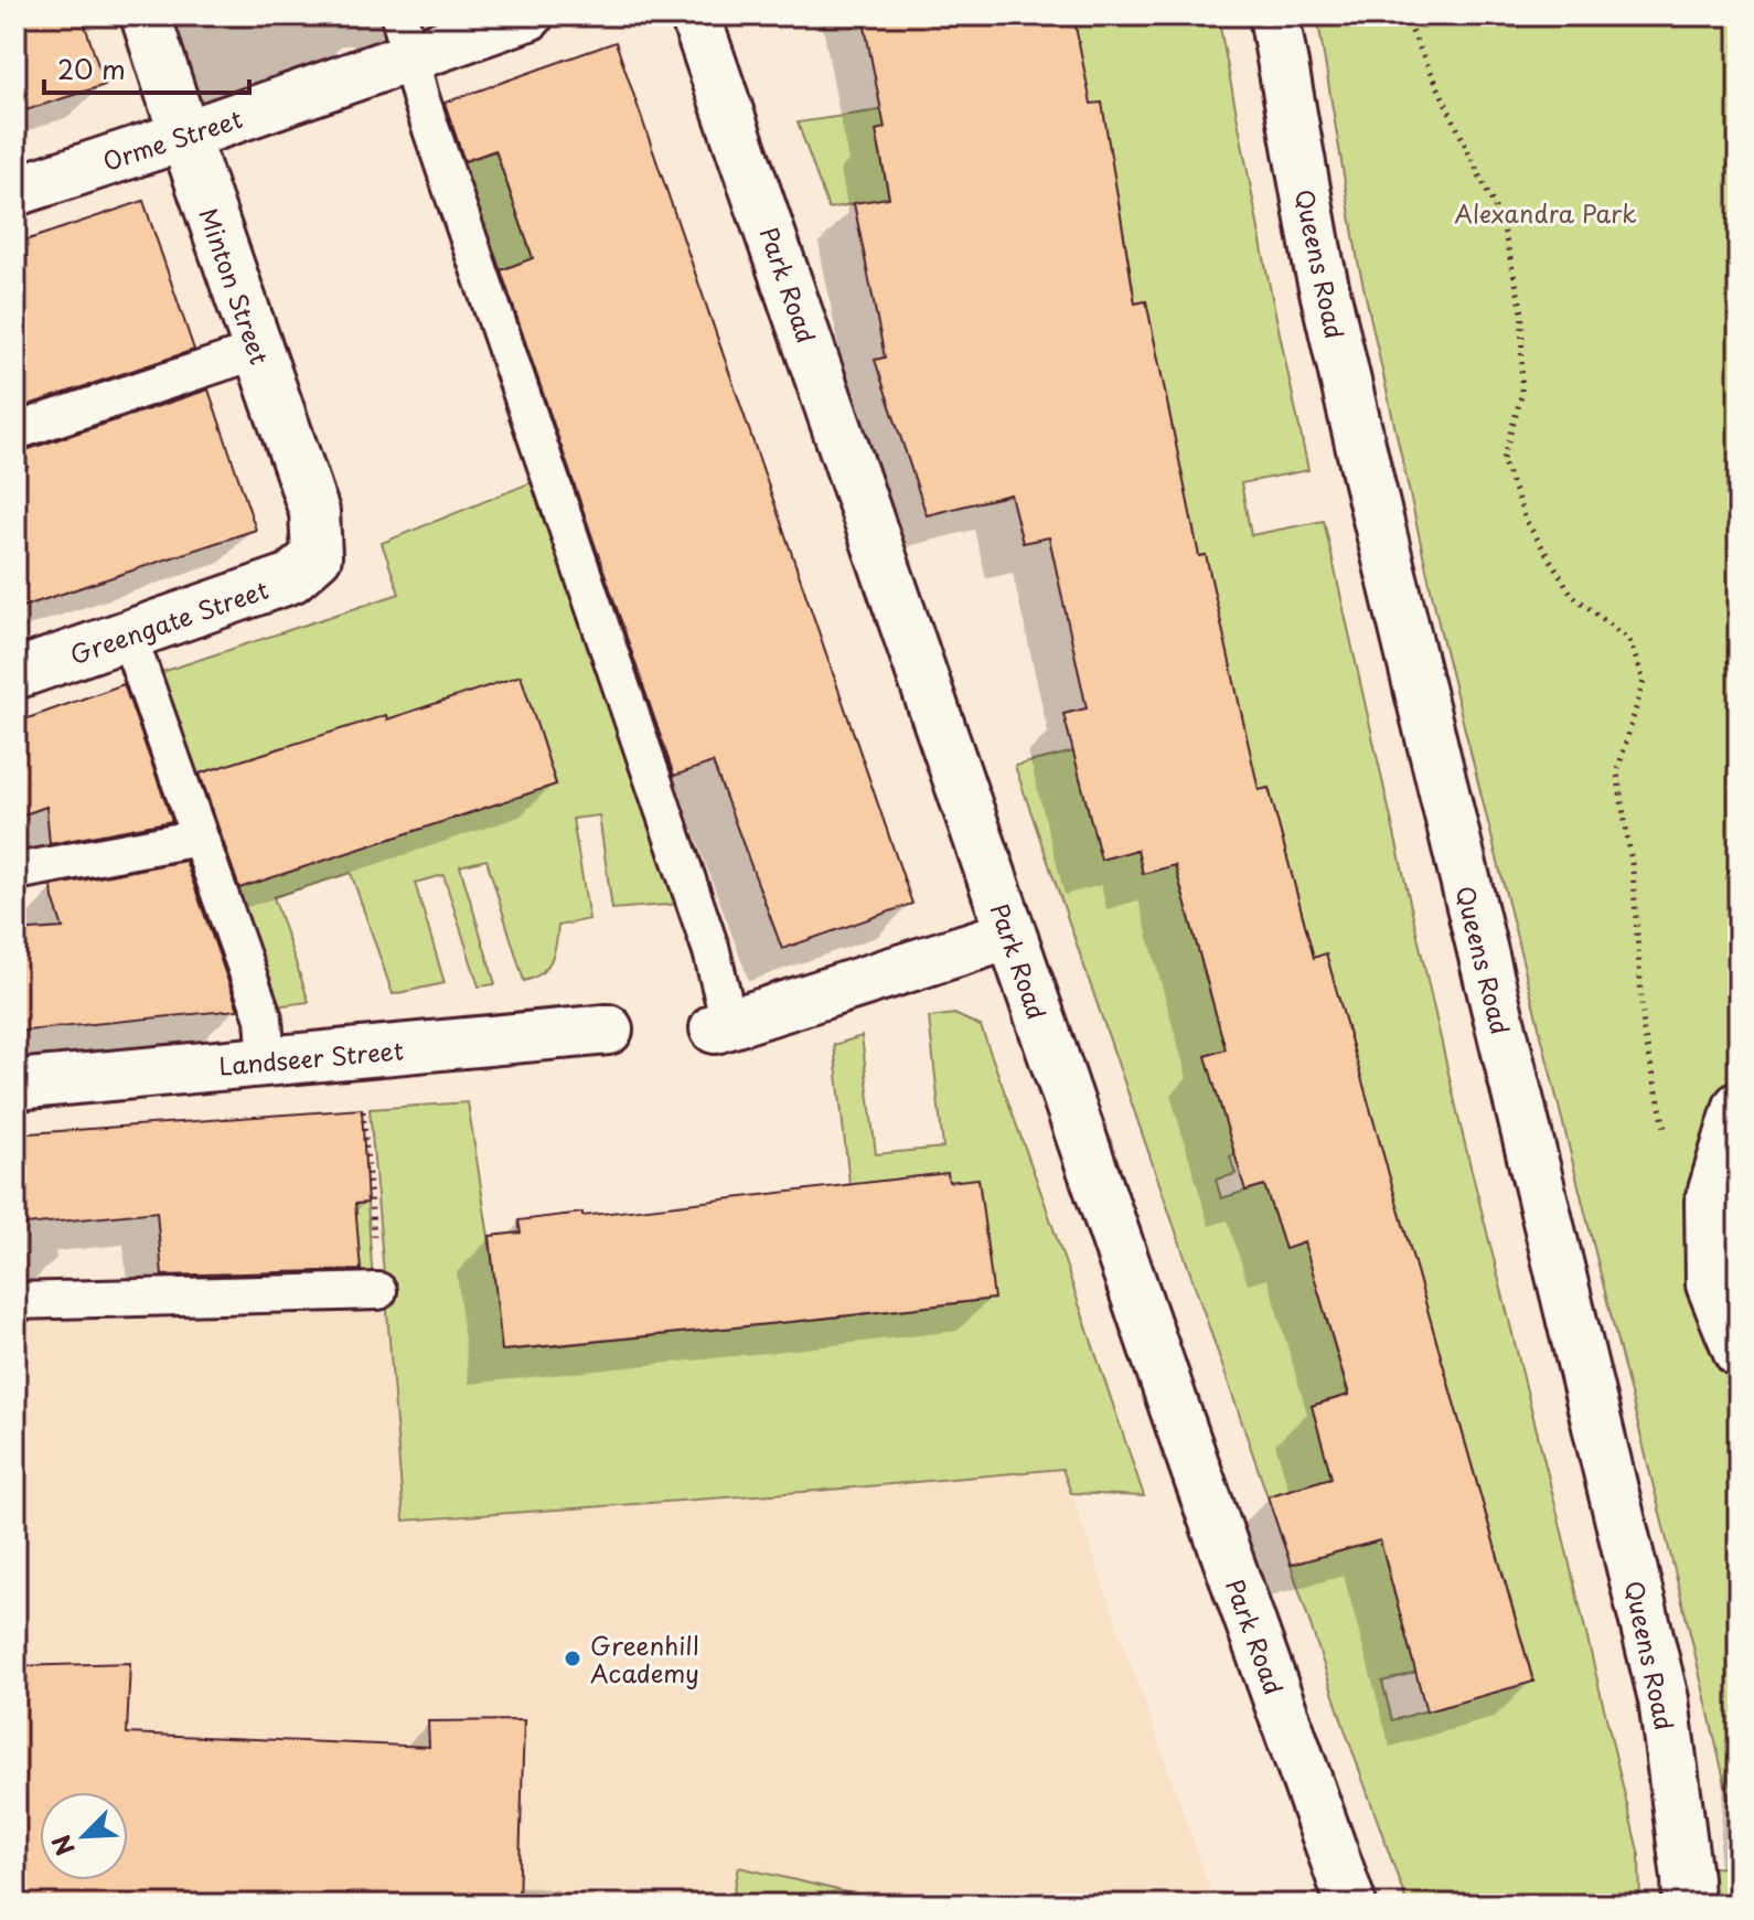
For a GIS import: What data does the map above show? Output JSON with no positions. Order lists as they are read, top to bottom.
{
  "streets": {
    "street": [
      "Orme Street",
      "Queens Road",
      "Park Road",
      "Minton Street",
      "Greengate Street",
      "Landseer Street"
    ]
  },
  "crossings": [
    ["Orme Street", "Minton Street"],
    ["Minton Street", "Greengate Street"]
  ],
  "parks": ["Alexandra Park"],
  "places": ["Greenhill Academy"],
  "scale_bar": "20 m",
  "north": "bottom left"
}
